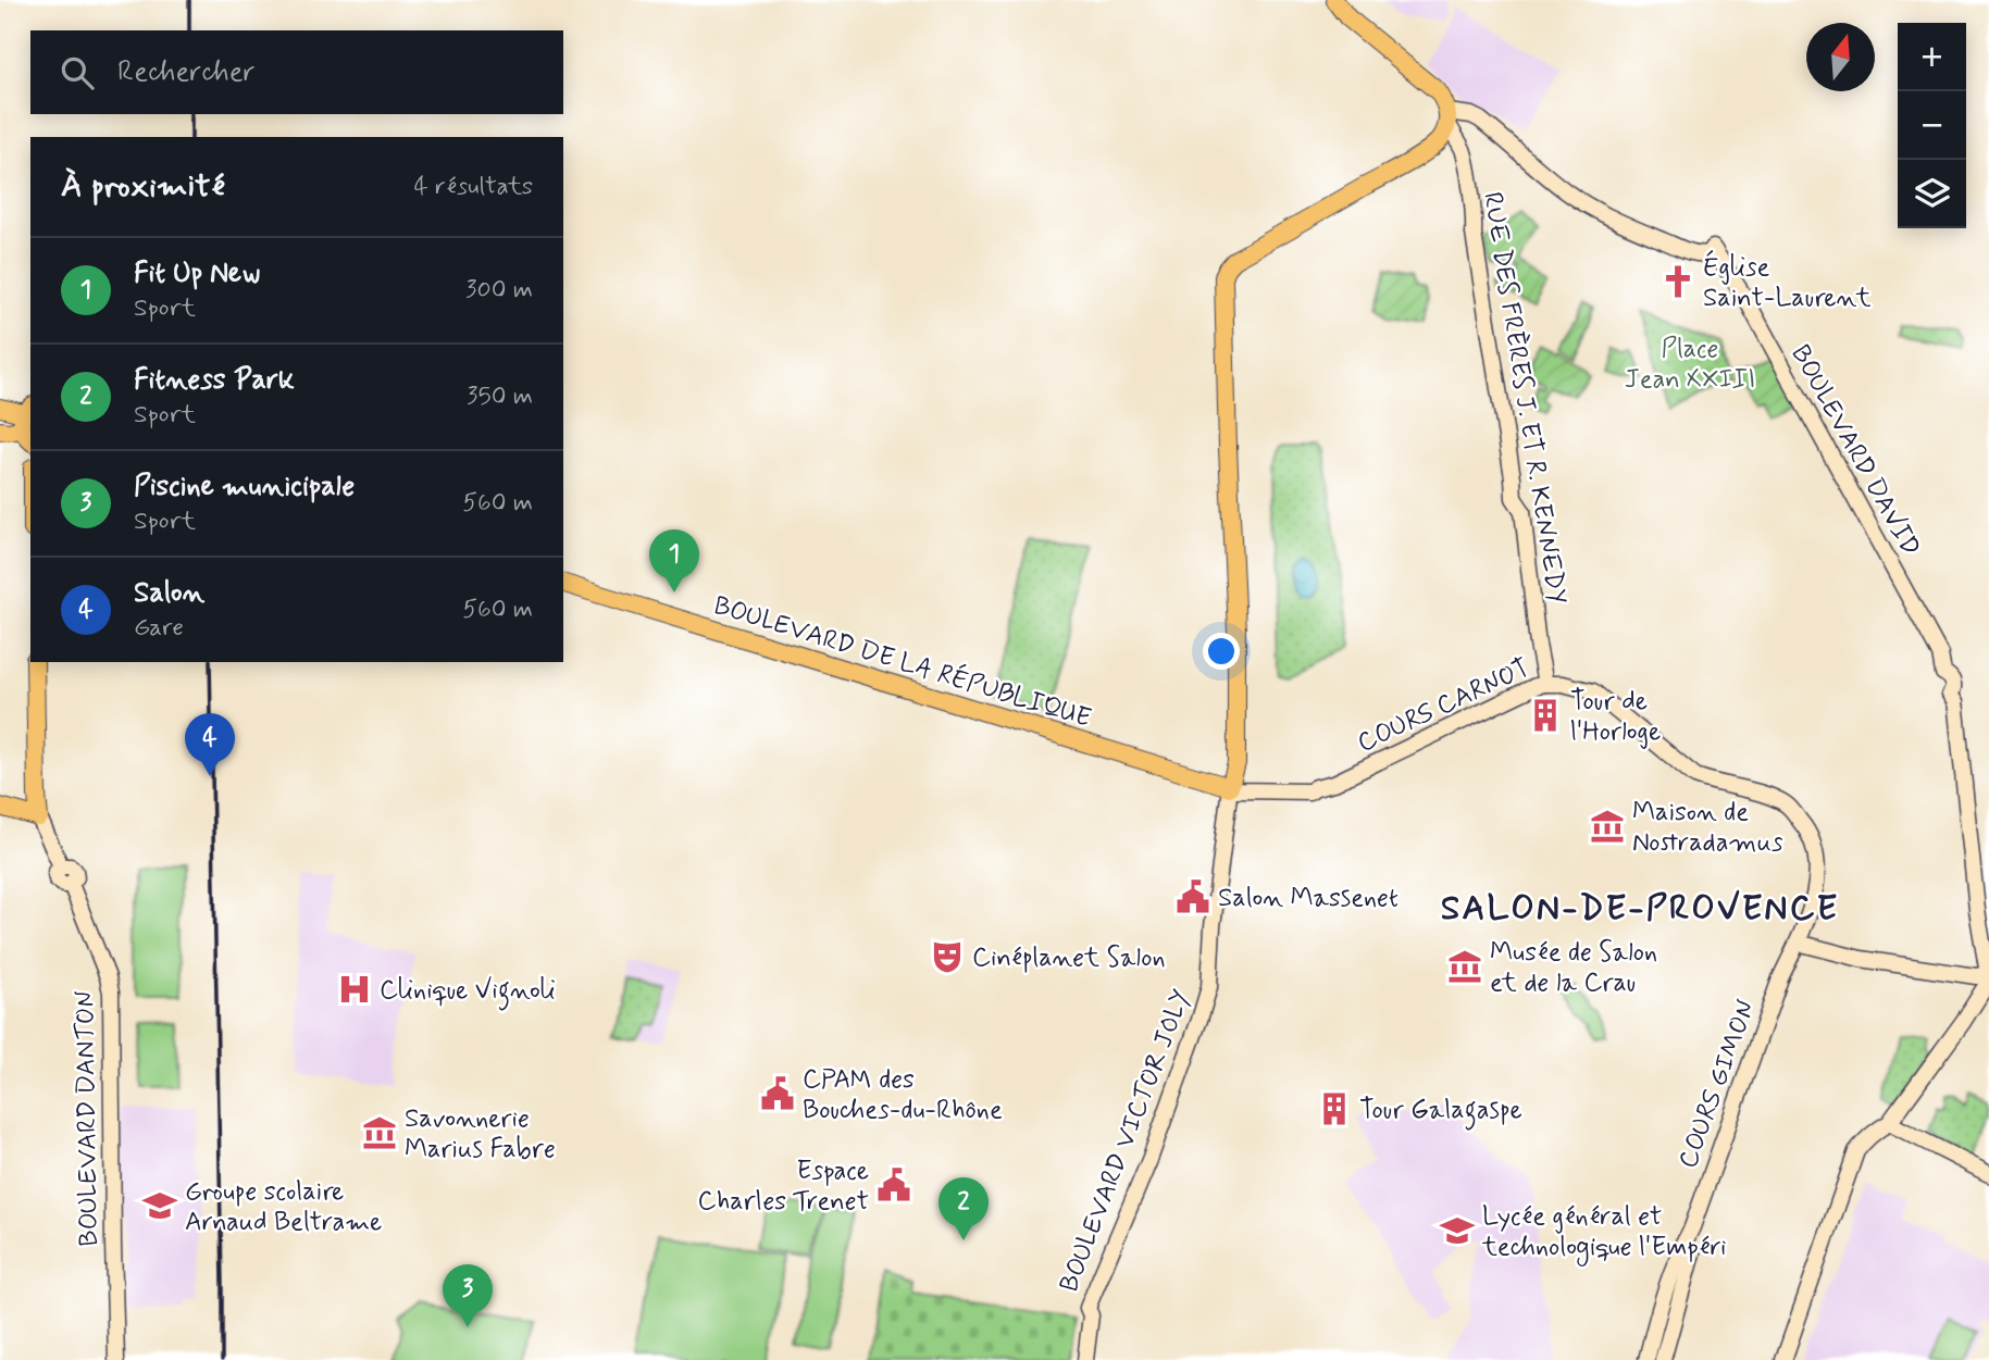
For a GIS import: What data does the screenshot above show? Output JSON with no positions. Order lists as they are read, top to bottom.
{
  "streets": {
    "main road": ["BOULEVARD DE LA RÉPUBLIQUE"],
    "street": [
      "RUE DES FRÈRES J. ET R. KENNEDY",
      "BOULEVARD DAVID",
      "COURS CARNOT",
      "COURS GIMON",
      "BOULEVARD DANTON",
      "BOULEVARD VICTOR JOLY"
    ]
  },
  "crossings": [
    ["RUE DES FRÈRES J. ET R. KENNEDY", "BOULEVARD DAVID"],
    ["RUE DES FRÈRES J. ET R. KENNEDY", "COURS CARNOT"],
    ["BOULEVARD DE LA RÉPUBLIQUE", "COURS CARNOT"],
    ["BOULEVARD DE LA RÉPUBLIQUE", "BOULEVARD VICTOR JOLY"],
    ["COURS CARNOT", "COURS GIMON"],
    ["COURS CARNOT", "BOULEVARD VICTOR JOLY"]
  ],
  "districts": ["SALON-DE-PROVENCE"],
  "parks": ["Place Jean XXIII"],
  "places": {
    "church": ["Église Saint-Laurent"],
    "building": ["Tour de l'Horloge", "Tour Galagaspe"],
    "museum": ["Maison de Nostradamus", "Musée de Salon et de la Crau", "Savonnerie Marius Fabre"],
    "public building": ["Salon Massenet", "CPAM des Bouches-du-Rhône", "Espace Charles Trenet"],
    "theatre": ["Cinéplanet Salon"],
    "hospital": ["Clinique Vignoli"],
    "school or university": ["Groupe scolaire Arnaud Beltrame", "Lycée général et technologique l'Empéri"]
  },
  "north": "top",
  "page": {
    "map_buttons": ["+", "−"],
    "search": "Rechercher",
    "heading": ["À proximité", "4 résultats"],
    "list": [
      {
        "mark": "1",
        "name": "Fit Up New",
        "note": "Sport",
        "value": "300 m"
      },
      {
        "mark": "2",
        "name": "Fitness Park",
        "note": "Sport",
        "value": "350 m"
      },
      {
        "mark": "3",
        "name": "Piscine municipale",
        "note": "Sport",
        "value": "560 m"
      },
      {
        "mark": "4",
        "name": "Salon",
        "note": "Gare",
        "value": "560 m"
      }
    ],
    "pins": [
      "1",
      "4",
      "2",
      "3"
    ]
  }
}
